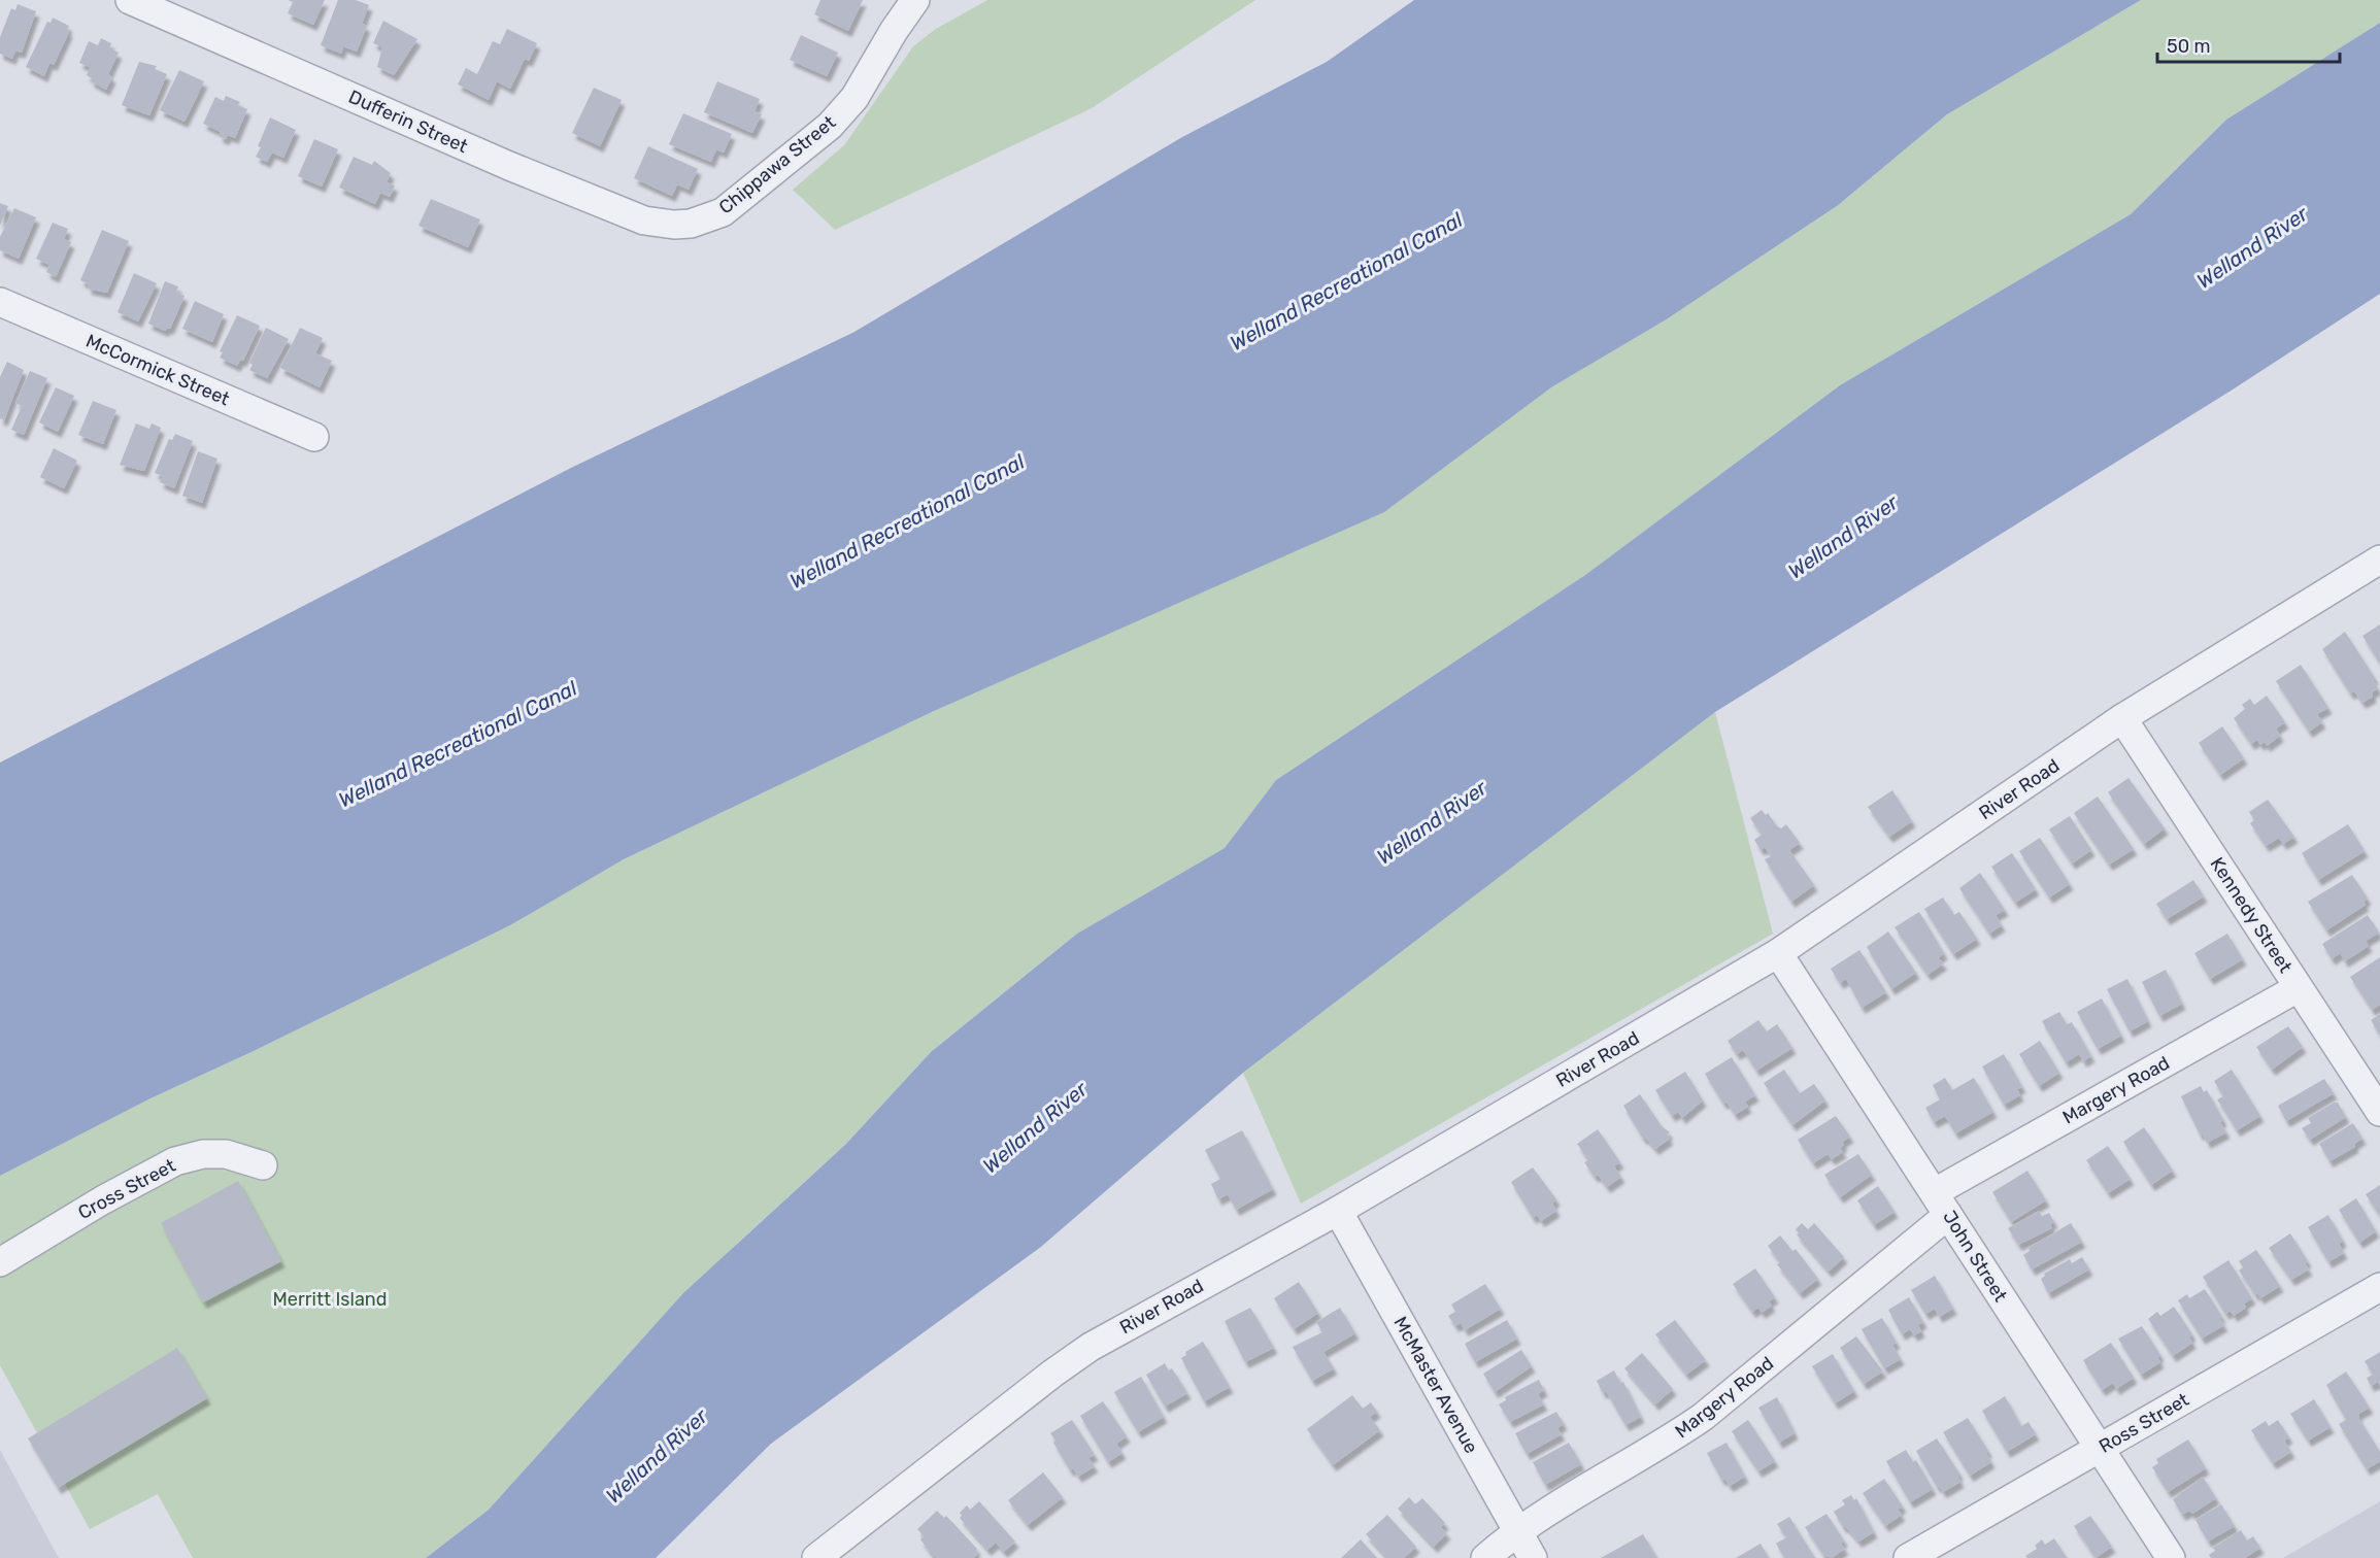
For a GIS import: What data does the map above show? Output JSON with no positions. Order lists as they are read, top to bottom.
{
  "streets": {
    "street": [
      "Dufferin Street",
      "Chippawa Street",
      "McCormick Street",
      "River Road",
      "Kennedy Street",
      "Margery Road",
      "Cross Street",
      "John Street",
      "McMaster Avenue",
      "Ross Street"
    ]
  },
  "crossings": [
    ["Dufferin Street", "Chippawa Street"],
    ["River Road", "Kennedy Street"],
    ["River Road", "John Street"],
    ["River Road", "McMaster Avenue"],
    ["Kennedy Street", "Margery Road"],
    ["Margery Road", "John Street"],
    ["Margery Road", "McMaster Avenue"],
    ["John Street", "Ross Street"]
  ],
  "water": ["Welland River", "Welland Recreational Canal"],
  "parks": ["Merritt Island"],
  "scale_bar": "50 m"
}
